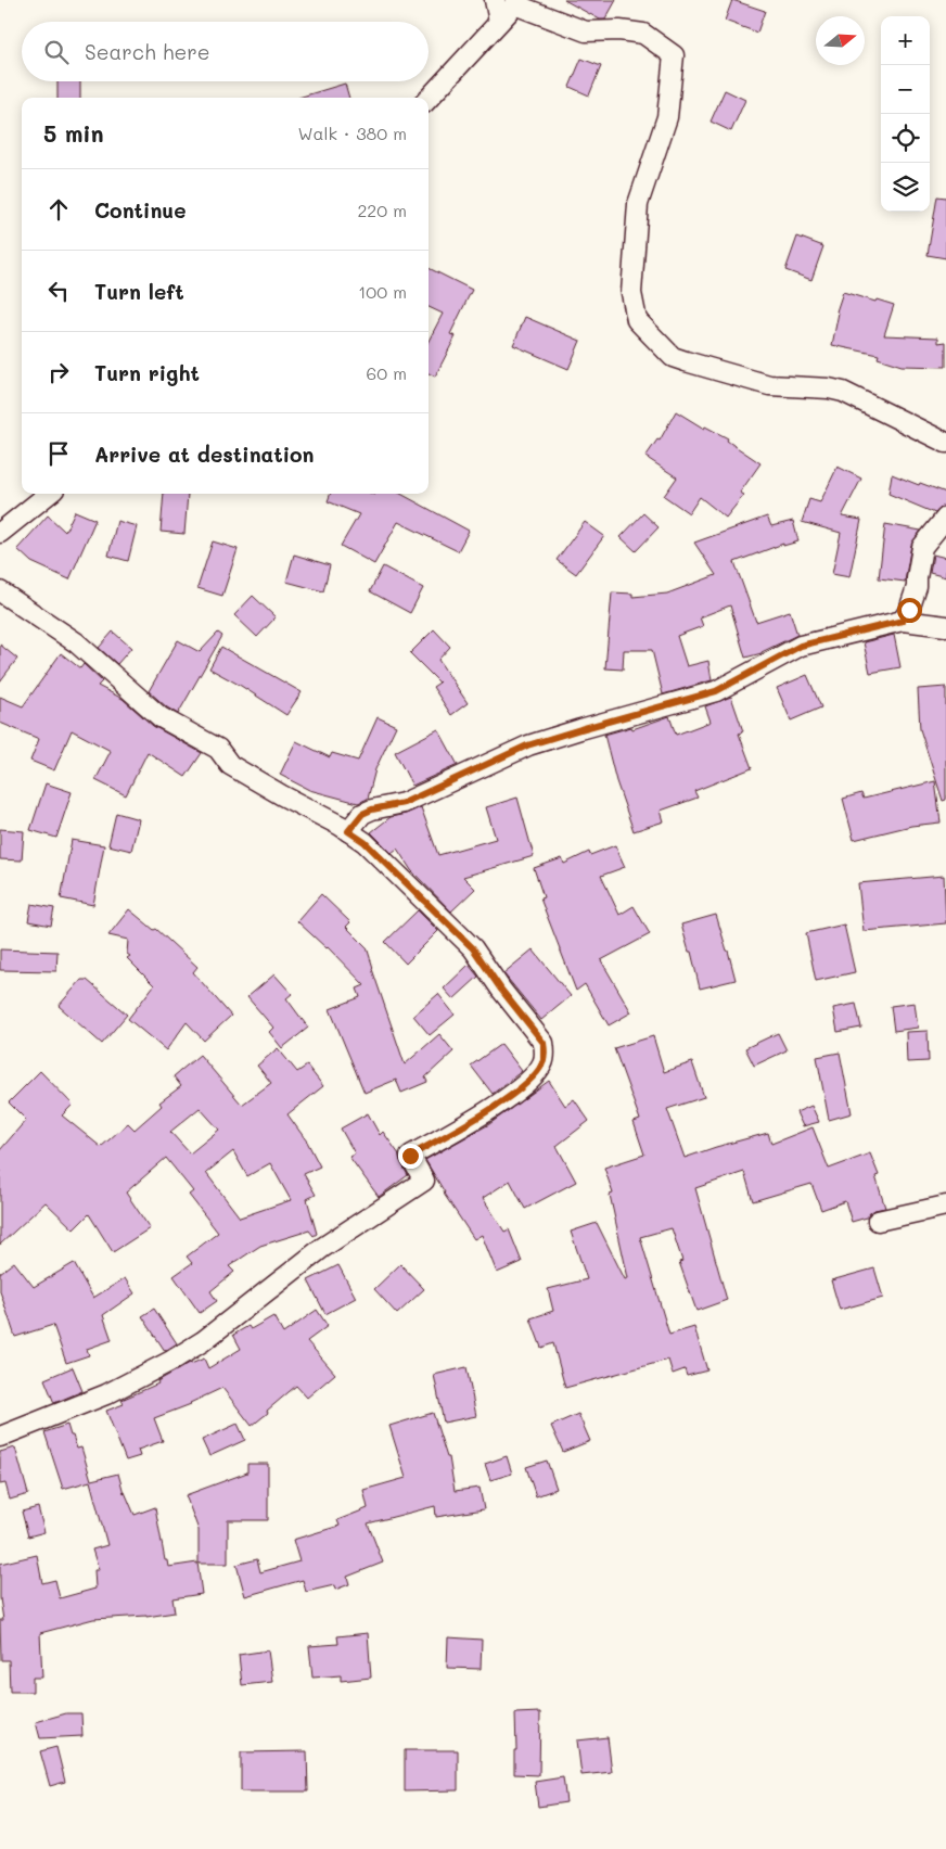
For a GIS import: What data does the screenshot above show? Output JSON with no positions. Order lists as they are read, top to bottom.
{
  "north": "right",
  "page": {
    "map_buttons": ["+", "−"],
    "search": "Search here",
    "heading": ["5 min", "Walk · 380 m"],
    "list": [
      ["Continue", "220 m"],
      ["Turn left", "100 m"],
      ["Turn right", "60 m"],
      "Arrive at destination"
    ]
  }
}
